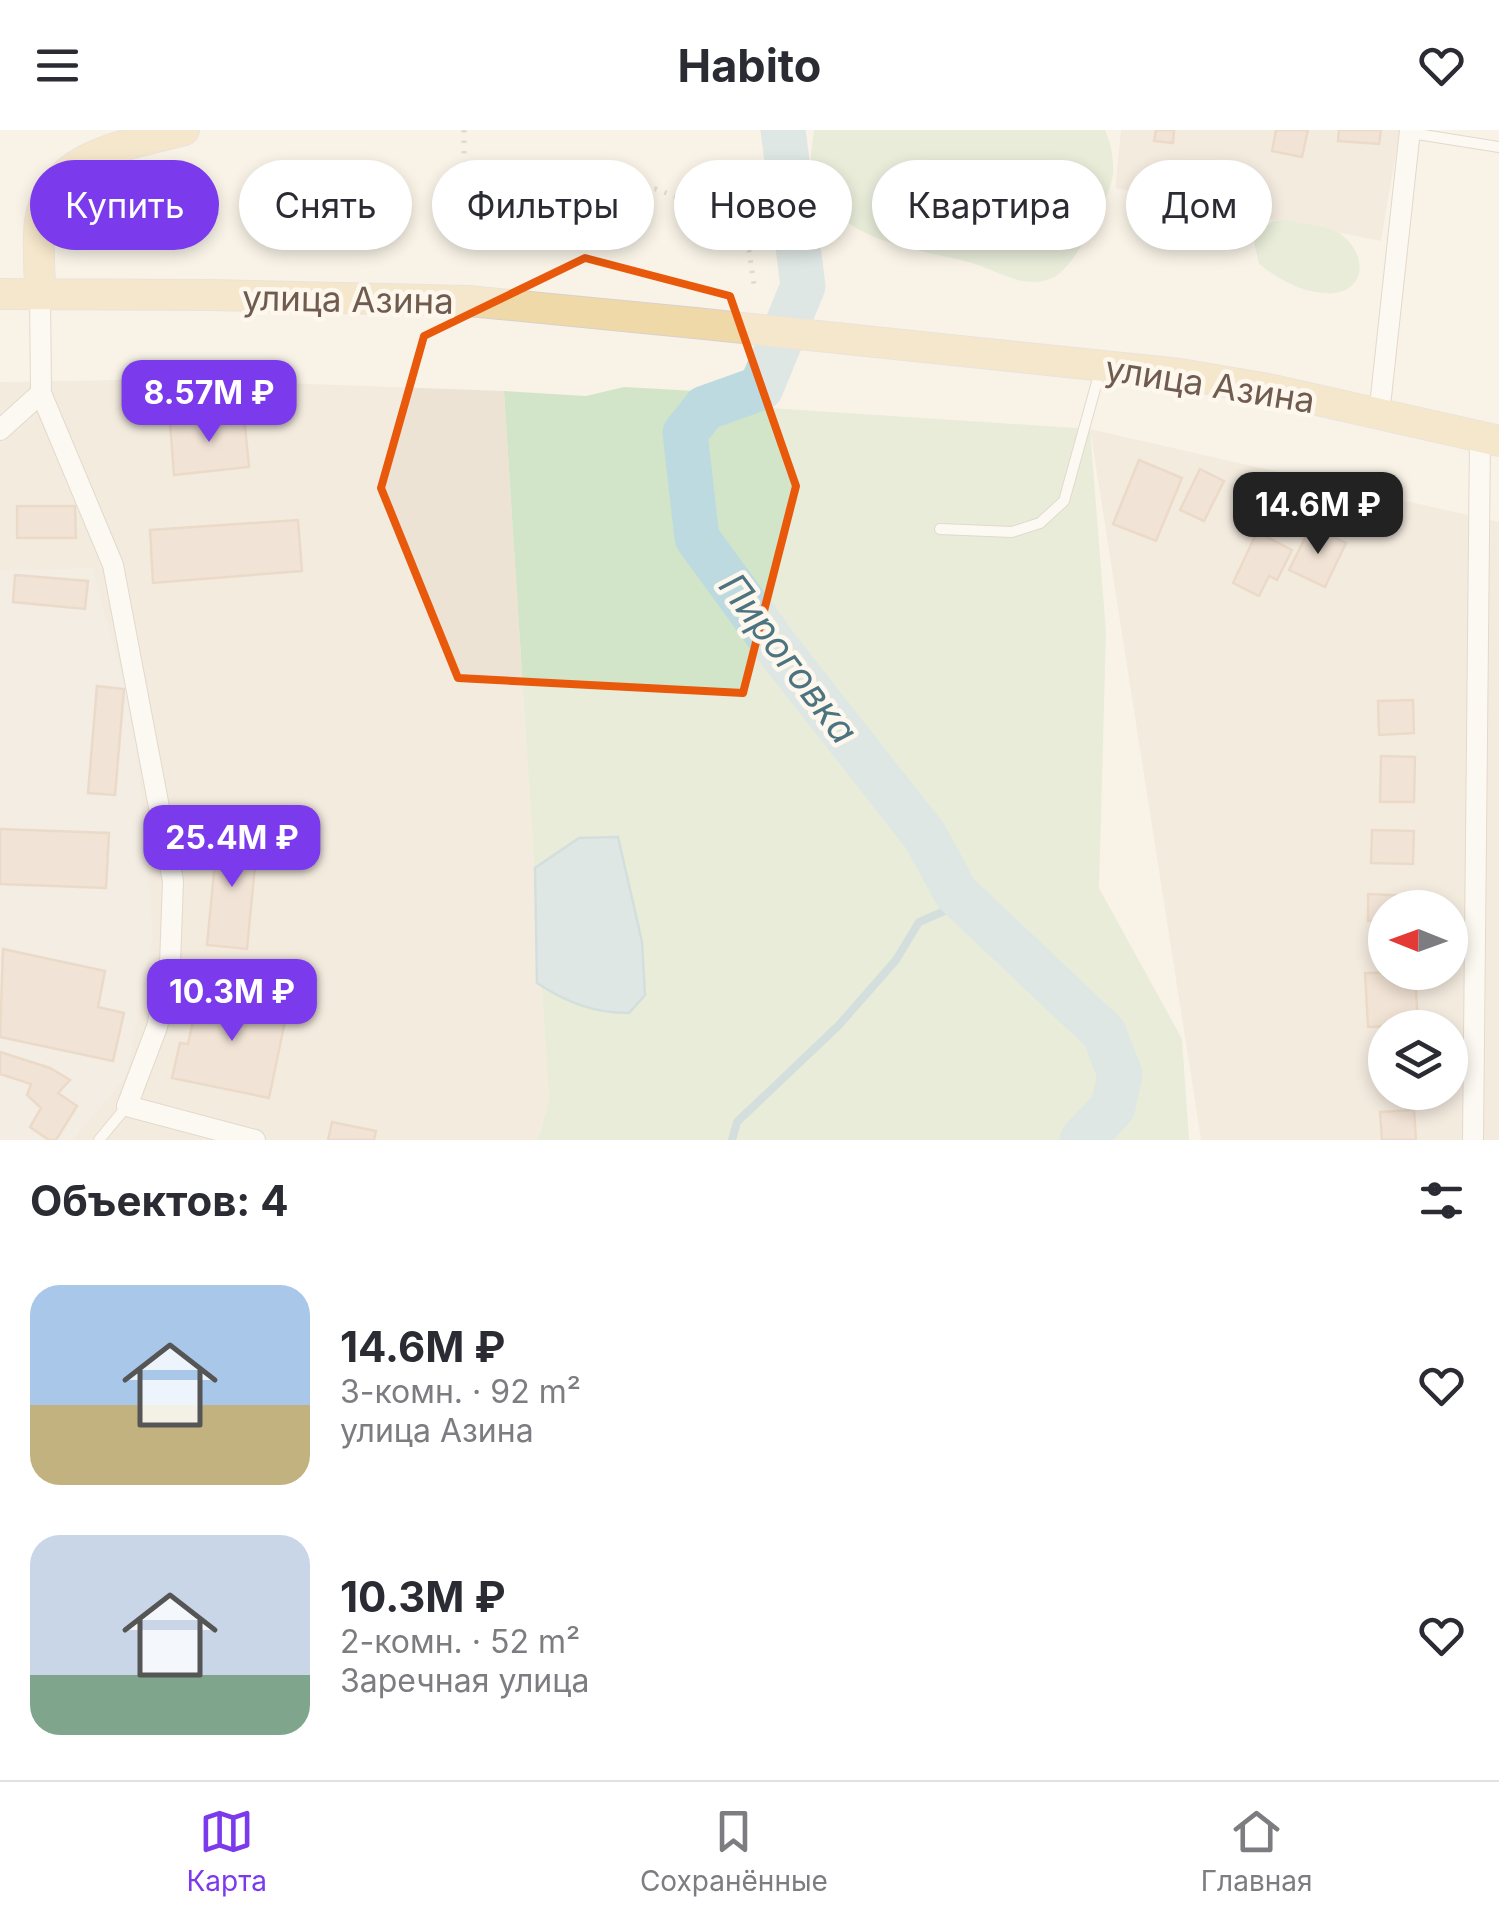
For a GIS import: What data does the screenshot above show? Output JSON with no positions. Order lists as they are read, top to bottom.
{
  "streets": {
    "main road": ["улица Азина"]
  },
  "water": ["Пироговка"],
  "north": "left",
  "page": {
    "header": "Habito",
    "chip": [
      "Купить",
      "Снять",
      "Фильтры",
      "Новое",
      "Квартира",
      "Дом"
    ],
    "price": [
      "8.57M ₽",
      "14.6M ₽",
      "25.4M ₽",
      "10.3M ₽"
    ],
    "heading": "Объектов: 4",
    "list": [
      {
        "name": "14.6M ₽",
        "note": "3-комн. · 92 m² · улица Азина"
      },
      {
        "name": "10.3M ₽",
        "note": "2-комн. · 52 m² · Заречная улица"
      }
    ],
    "tabs": ["Карта", "Сохранённые", "Главная"]
  }
}
